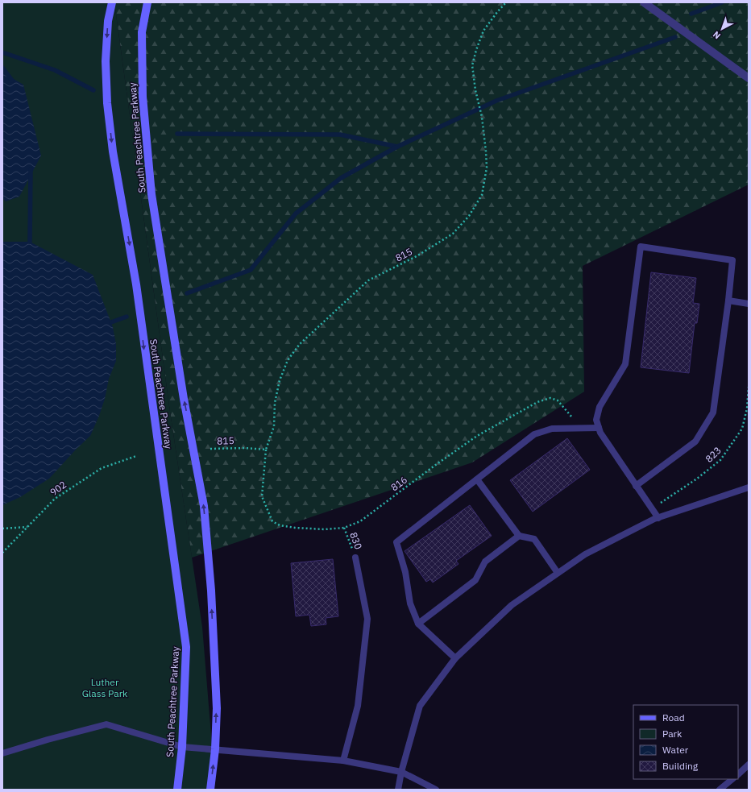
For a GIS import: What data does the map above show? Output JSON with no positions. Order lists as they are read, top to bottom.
{
  "streets": {
    "main road": ["South Peachtree Parkway"],
    "path": [
      "815",
      "823",
      "816",
      "902",
      "830"
    ]
  },
  "crossings": [
    ["815", "816"],
    ["816", "830"]
  ],
  "parks": ["Luther Glass Park"],
  "legend": [
    "Road",
    "Park",
    "Water",
    "Building"
  ],
  "north": "bottom left"
}
